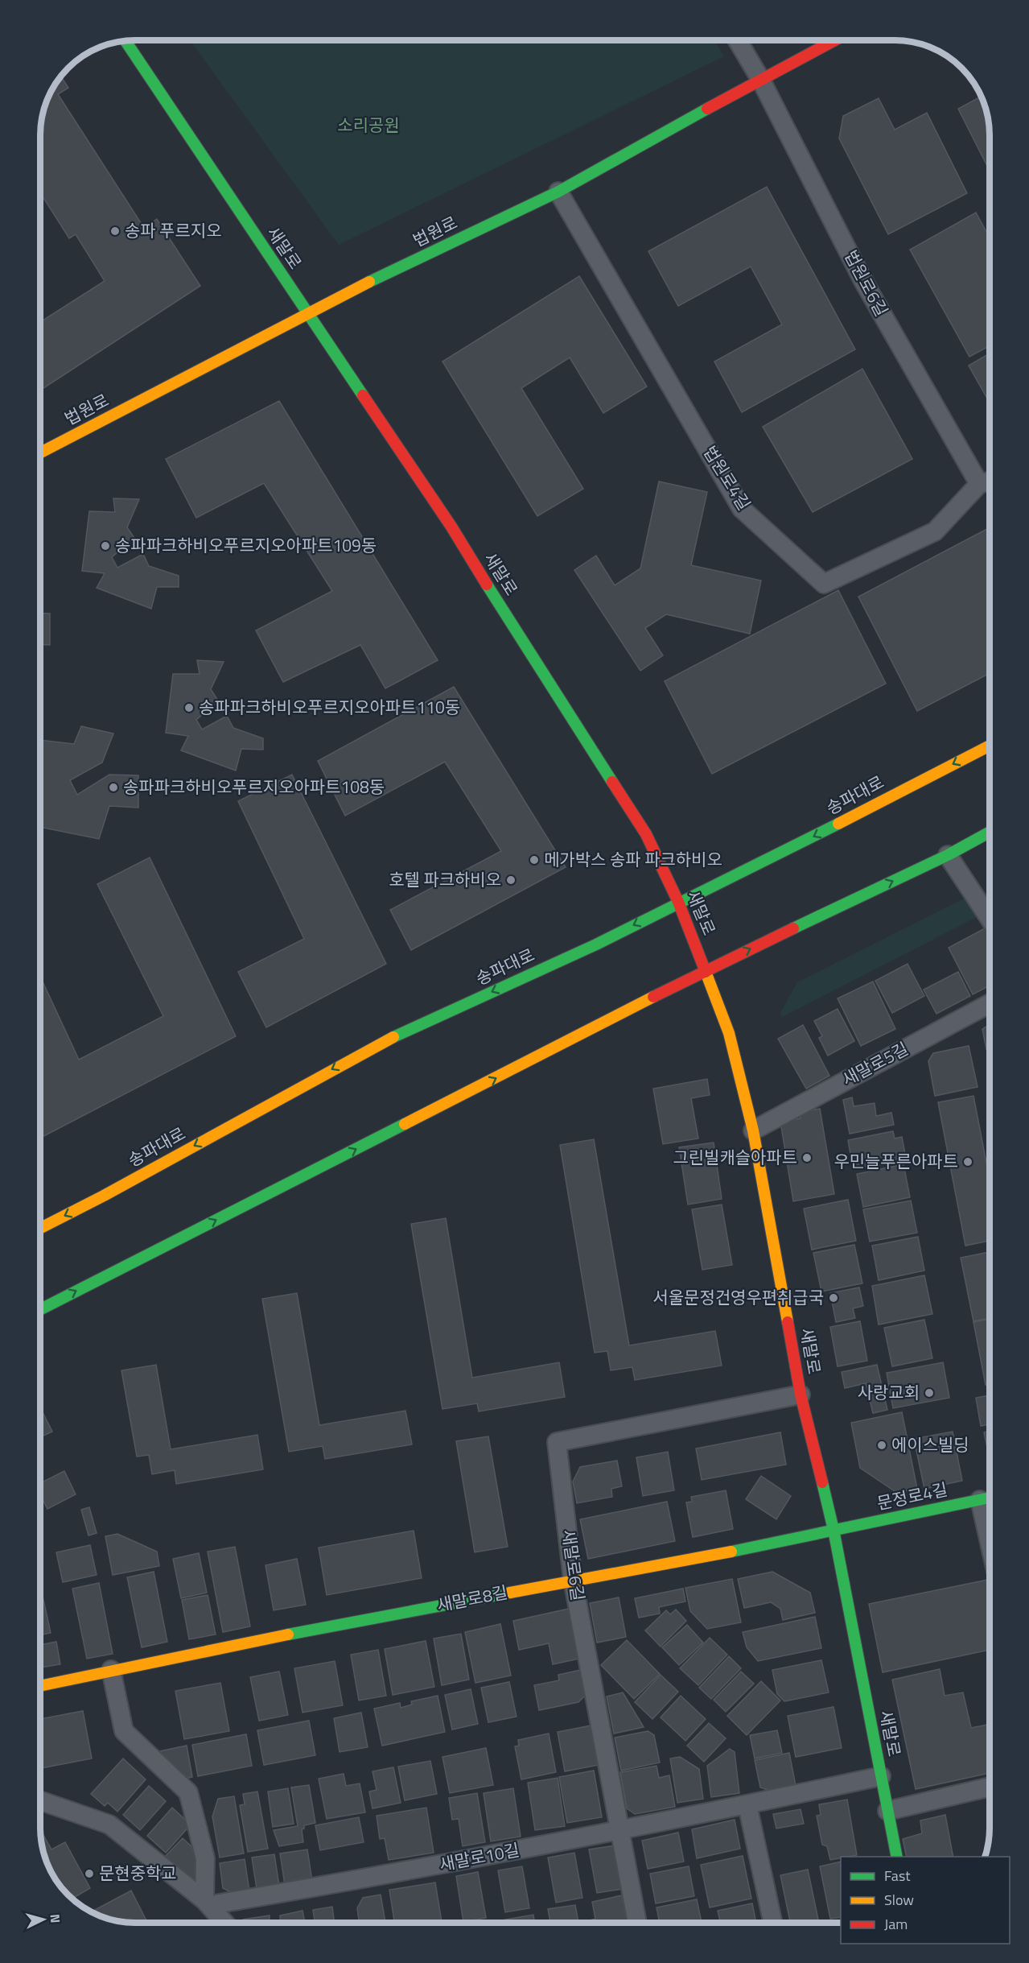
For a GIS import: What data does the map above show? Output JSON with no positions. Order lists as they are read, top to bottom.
{
  "streets": {
    "main road": [
      "법원로",
      "새말로",
      "송파대로",
      "문정로4길",
      "새말로8길"
    ],
    "street": [
      "법원로6길",
      "법원로4길",
      "새말로5길",
      "새말로6길",
      "새말로10길"
    ]
  },
  "crossings": [
    ["법원로", "새말로"],
    ["법원로", "법원로6길"],
    ["법원로", "법원로4길"],
    ["새말로", "송파대로"],
    ["새말로", "새말로5길"],
    ["새말로", "문정로4길"],
    ["새말로", "새말로6길"],
    ["새말로", "새말로8길"],
    ["새말로", "새말로10길"],
    ["법원로6길", "법원로4길"],
    ["문정로4길", "새말로8길"],
    ["새말로6길", "새말로8길"],
    ["새말로6길", "새말로10길"]
  ],
  "parks": ["소리공원"],
  "places": [
    "송파 푸르지오",
    "송파파크하비오푸르지오아파트109동",
    "송파파크하비오푸르지오아파트110동",
    "송파파크하비오푸르지오아파트108동",
    "메가박스 송파 파크하비오",
    "호텔 파크하비오",
    "그린빌캐슬아파트",
    "우민늘푸른아파트",
    "서울문정건영우편취급국",
    "사랑교회",
    "에이스빌딩",
    "문현중학교"
  ],
  "legend": ["Fast", "Slow", "Jam"],
  "north": "right"
}
